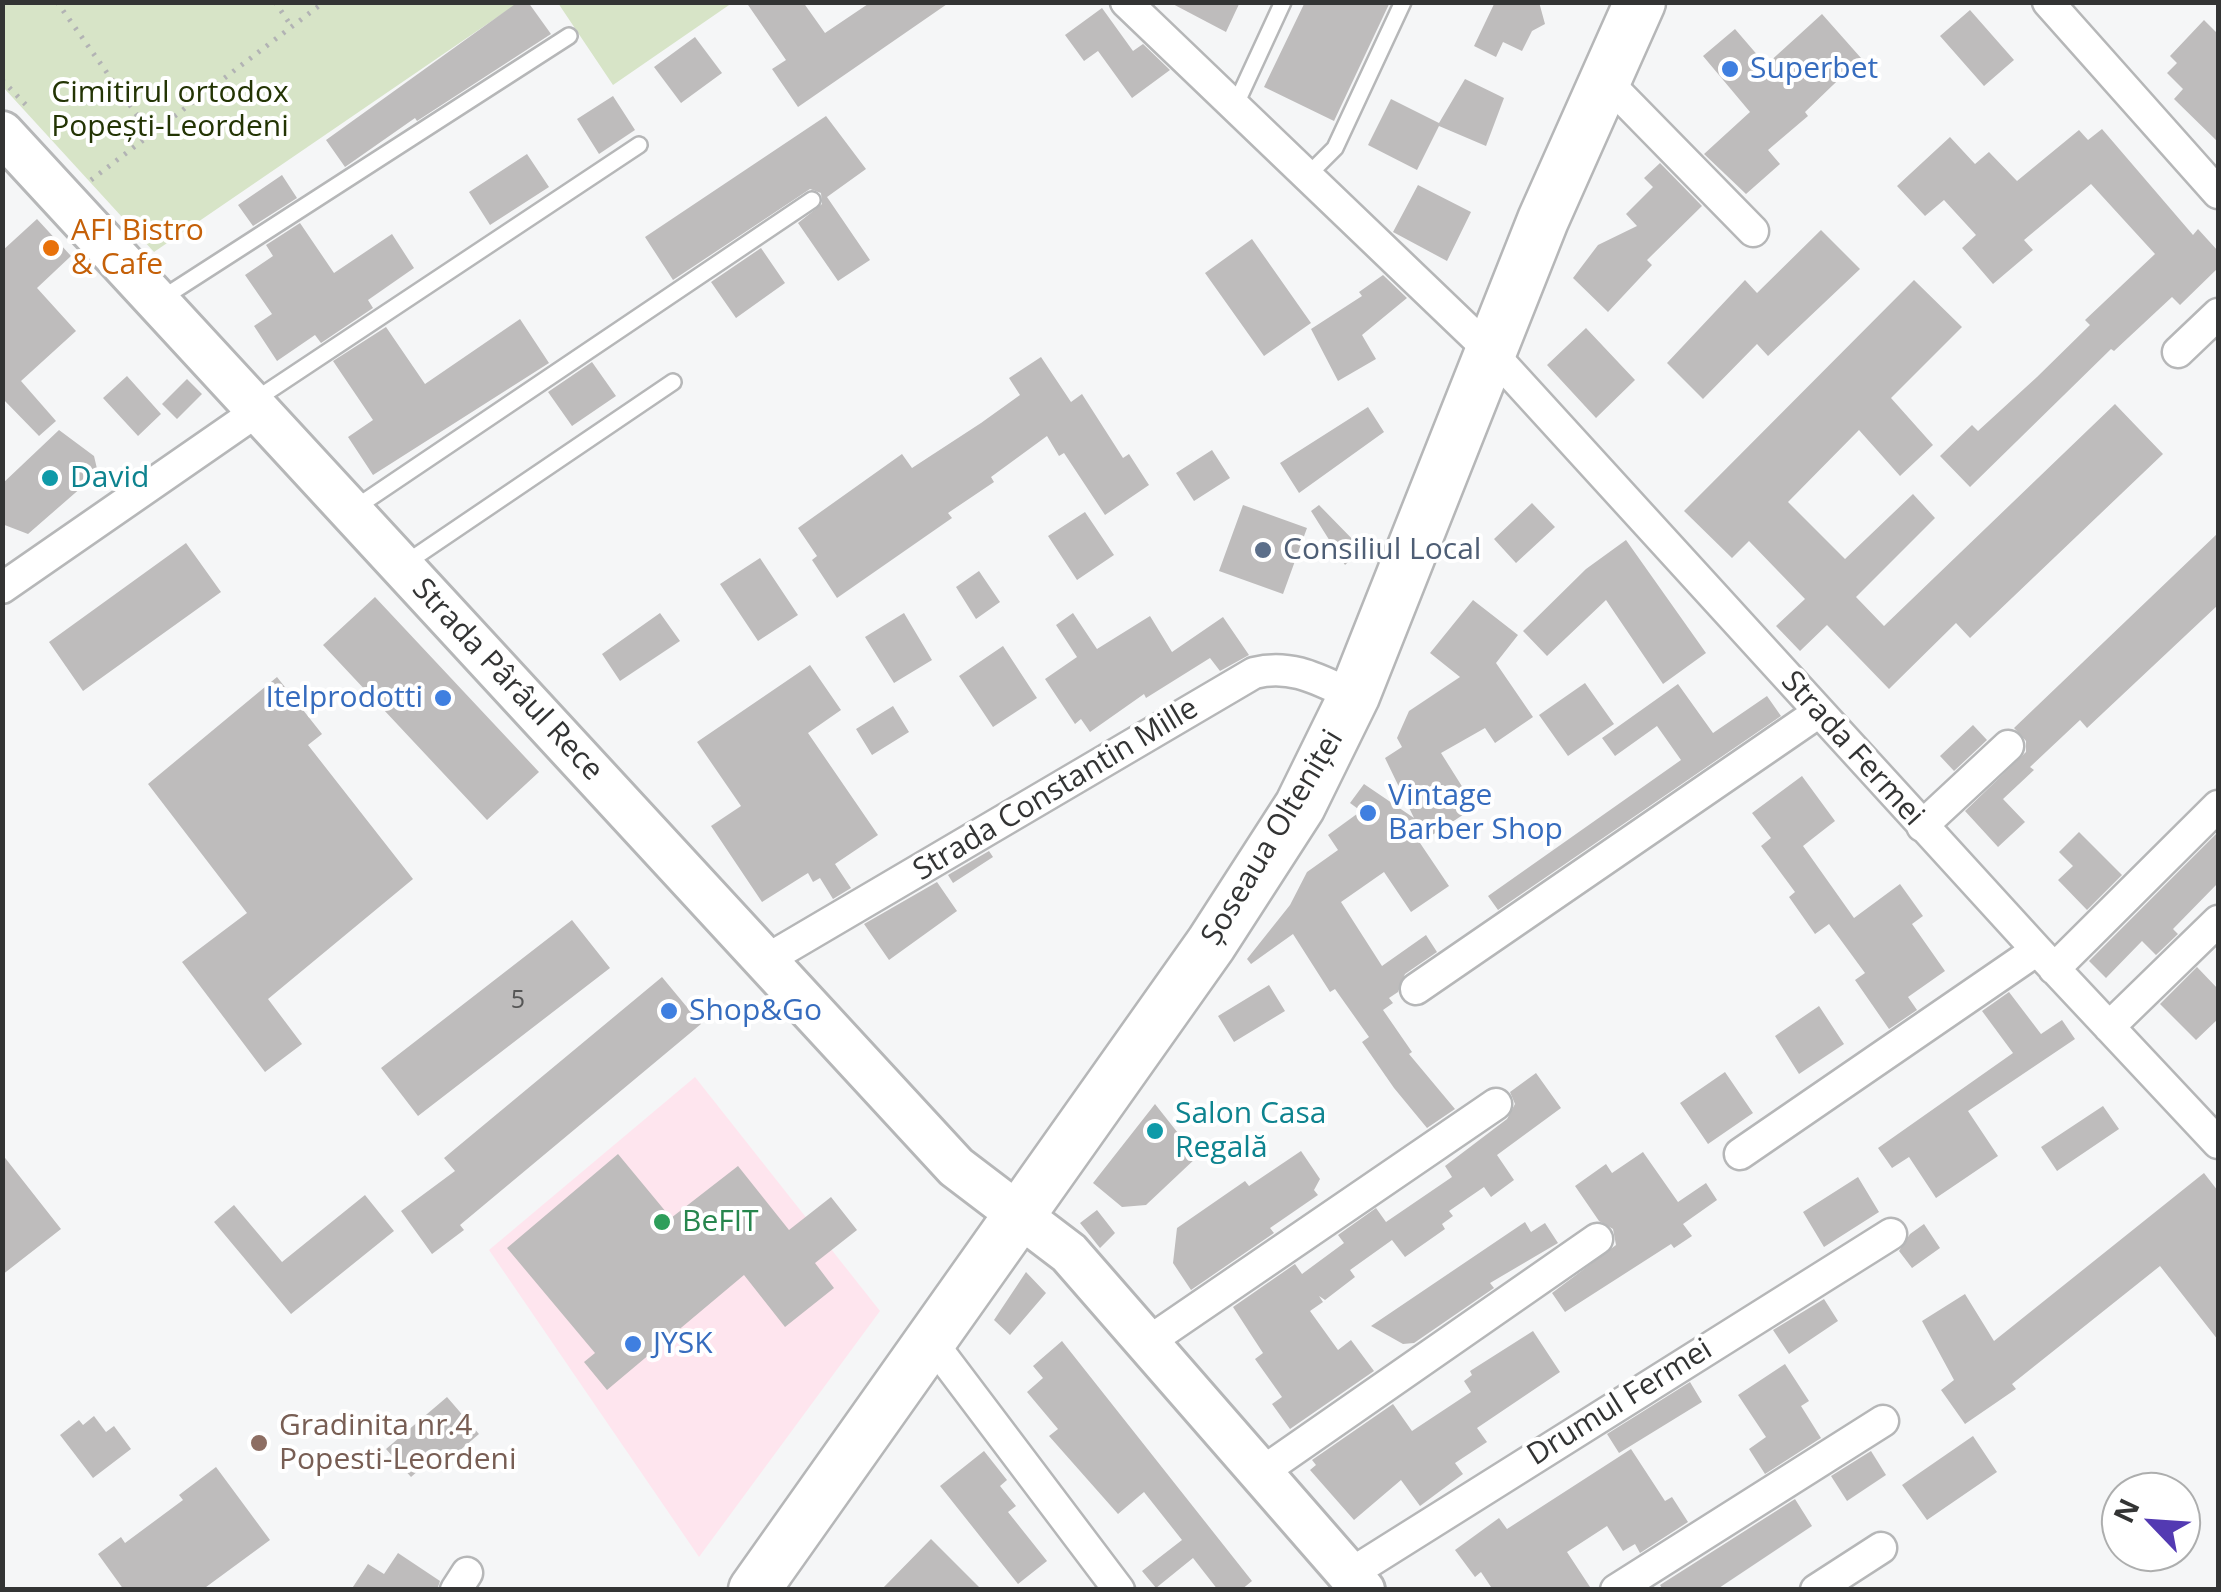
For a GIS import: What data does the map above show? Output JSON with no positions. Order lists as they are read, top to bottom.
{
  "streets": {
    "main road": ["Șoseaua Olteniței"],
    "street": [
      "Strada Pârâul Rece",
      "Strada Fermei",
      "Strada Constantin Mille",
      "Drumul Fermei"
    ]
  },
  "crossings": [
    ["Strada Pârâul Rece", "Strada Constantin Mille"],
    ["Strada Pârâul Rece", "Șoseaua Olteniței"],
    ["Strada Pârâul Rece", "Drumul Fermei"],
    ["Strada Fermei", "Șoseaua Olteniței"],
    ["Strada Constantin Mille", "Șoseaua Olteniței"],
    ["Șoseaua Olteniței", "Drumul Fermei"]
  ],
  "parks": ["Cimitirul ortodox Popești-Leordeni"],
  "places": [
    "Superbet",
    "AFI Bistro & Cafe",
    "David",
    "Consiliul Local",
    "Itelprodotti",
    "Vintage Barber Shop",
    "Shop&Go",
    "Salon Casa Regală",
    "BeFIT",
    "JYSK",
    "Gradinita nr.4 Popesti-Leordeni"
  ],
  "house_numbers": ["5"],
  "north": "top left"
}
